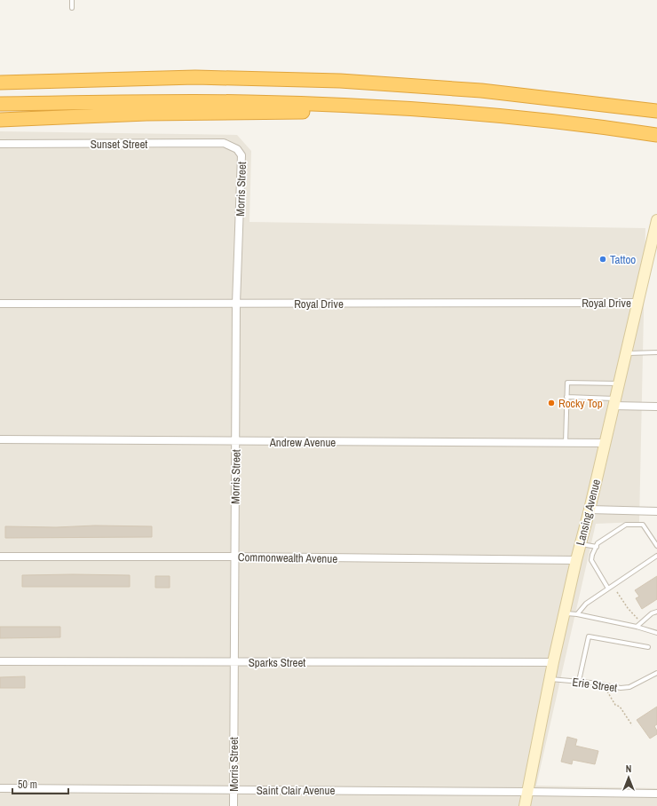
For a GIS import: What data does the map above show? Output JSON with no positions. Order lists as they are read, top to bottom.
{
  "streets": {
    "main road": ["Lansing Avenue"],
    "street": [
      "Sunset Street",
      "Morris Street",
      "Royal Drive",
      "Andrew Avenue",
      "Commonwealth Avenue",
      "Sparks Street",
      "Saint Clair Avenue"
    ],
    "lane": ["Erie Street"]
  },
  "crossings": [
    ["Sunset Street", "Morris Street"],
    ["Morris Street", "Royal Drive"],
    ["Morris Street", "Andrew Avenue"],
    ["Morris Street", "Commonwealth Avenue"],
    ["Morris Street", "Sparks Street"],
    ["Morris Street", "Saint Clair Avenue"],
    ["Royal Drive", "Lansing Avenue"],
    ["Andrew Avenue", "Lansing Avenue"],
    ["Lansing Avenue", "Commonwealth Avenue"],
    ["Lansing Avenue", "Sparks Street"],
    ["Lansing Avenue", "Erie Street"],
    ["Lansing Avenue", "Saint Clair Avenue"]
  ],
  "places": ["Tattoo", "Rocky Top"],
  "scale_bar": "50 m",
  "north": "top"
}
